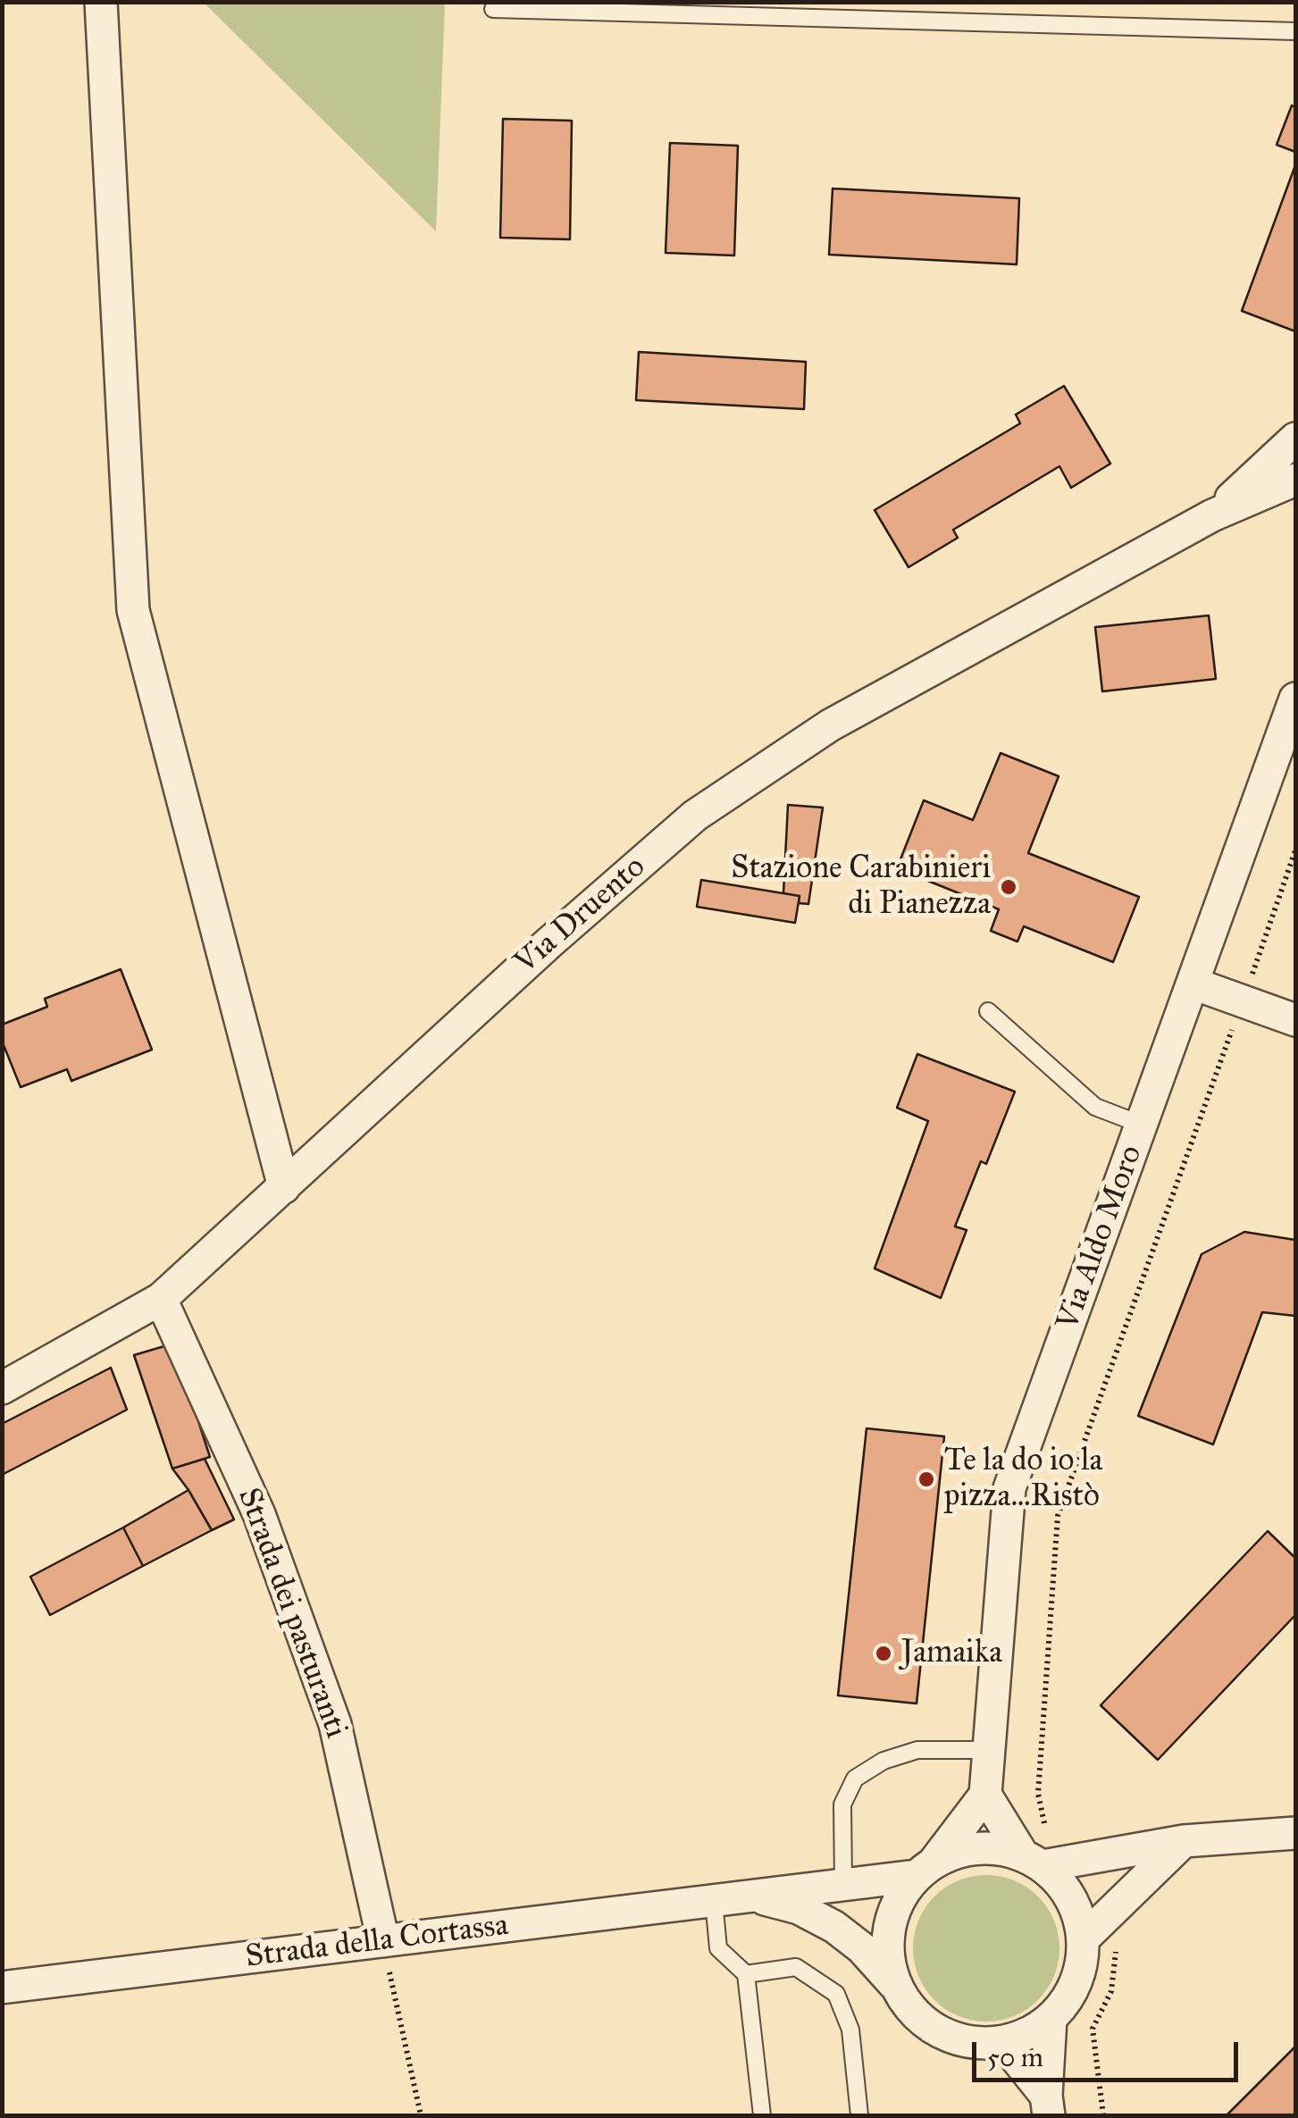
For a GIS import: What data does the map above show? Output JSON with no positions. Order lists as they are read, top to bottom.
{
  "streets": {
    "street": [
      "Via Druento",
      "Via Aldo Moro",
      "Strada dei pasturanti",
      "Strada della Cortassa"
    ]
  },
  "crossings": [
    ["Via Druento", "Strada dei pasturanti"],
    ["Strada dei pasturanti", "Strada della Cortassa"]
  ],
  "places": ["Stazione Carabinieri di Pianezza", "Te la do io la pizza...Ristò", "Jamaika"],
  "scale_bar": "50 m"
}
